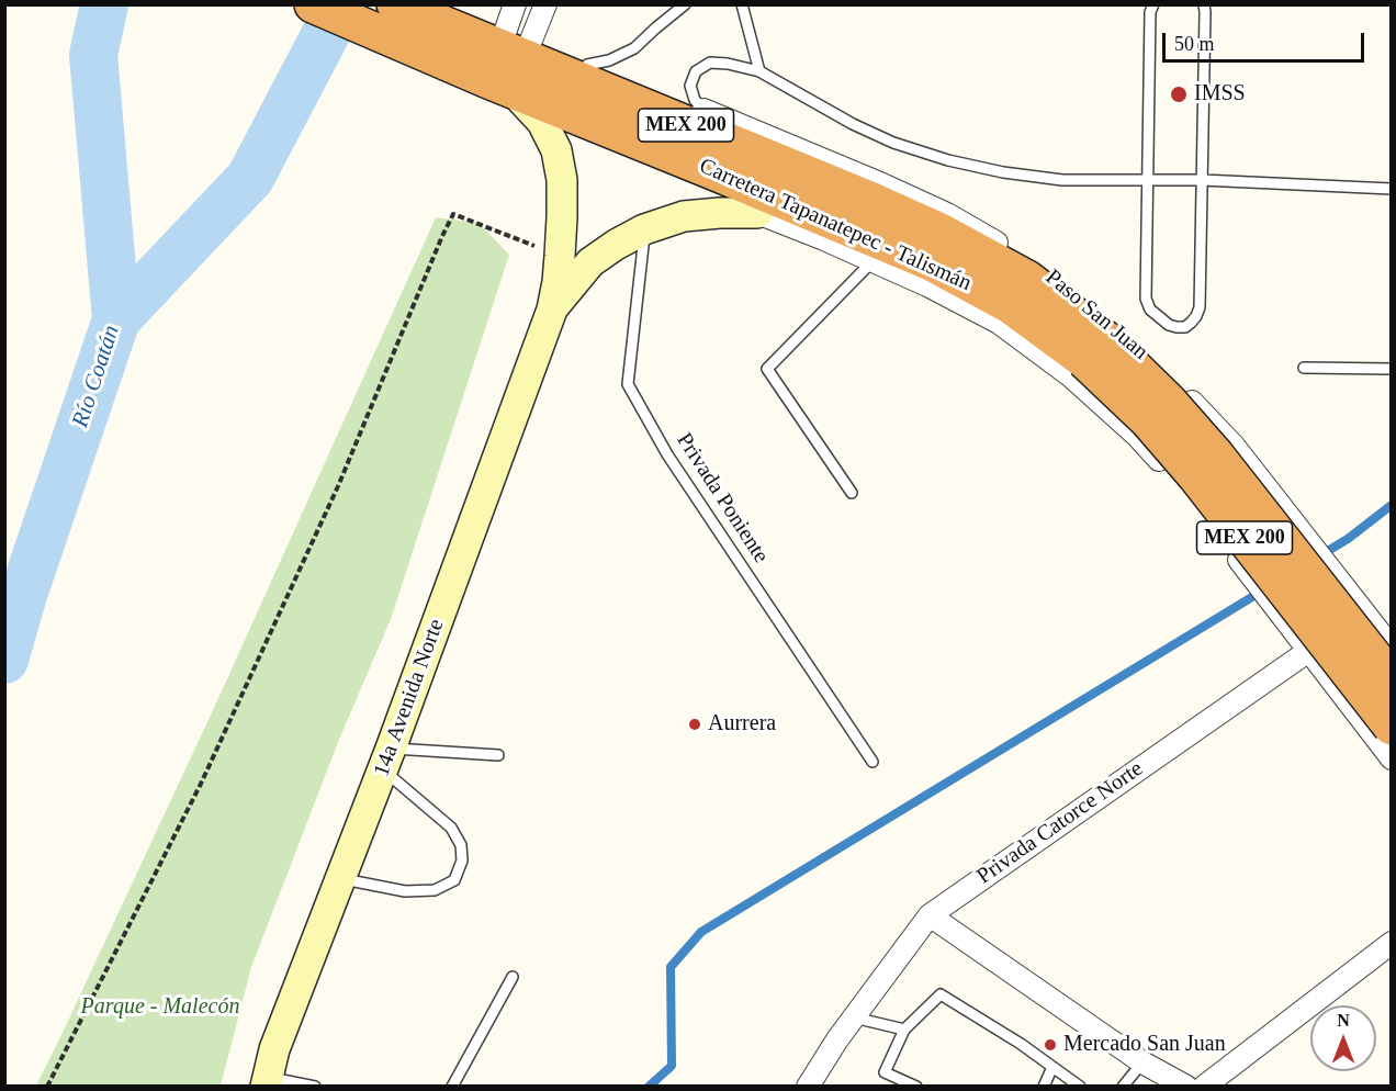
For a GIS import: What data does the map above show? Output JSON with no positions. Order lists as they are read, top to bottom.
{
  "streets": {
    "highway": ["MEX 200", "Carretera Tapanatepec - Talismán"],
    "main road": ["14a Avenida Norte"],
    "street": ["Paso San Juan", "Privada Catorce Norte"],
    "lane": ["Privada Poniente"]
  },
  "crossings": [
    ["Paso San Juan", "Privada Catorce Norte"]
  ],
  "water": ["Río Coatán"],
  "parks": ["Parque - Malecón"],
  "places": ["IMSS", "Aurrera", "Mercado San Juan"],
  "scale_bar": "50 m",
  "north": "top"
}
